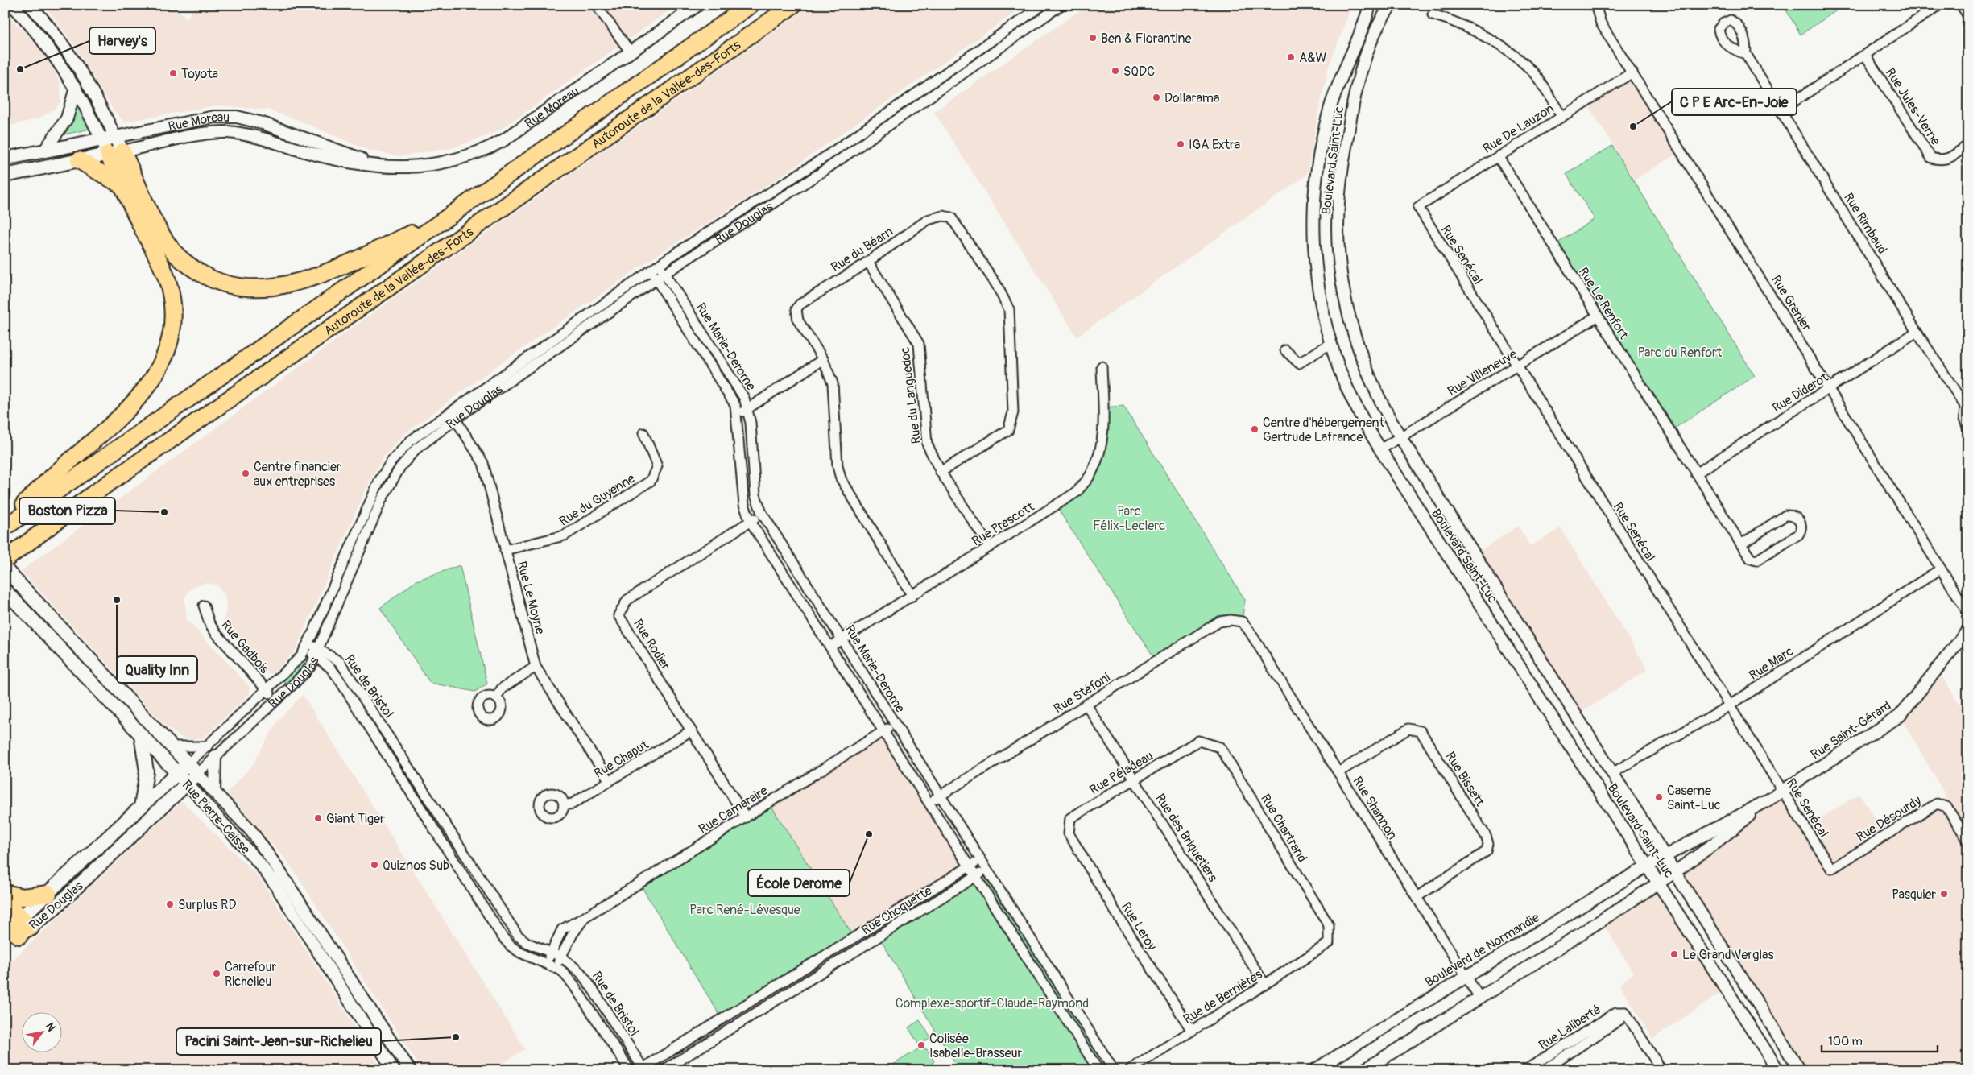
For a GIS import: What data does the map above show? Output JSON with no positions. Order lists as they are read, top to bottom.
{
  "streets": {
    "highway": ["Autoroute de la Vallée-des-Forts"],
    "main road": ["Rue Moreau", "Rue Douglas", "Rue Pierre-Caisse"],
    "street": [
      "Rue Jules-Verne",
      "Rue De Lauzon",
      "Boulevard Saint-Luc",
      "Rue Rimbaud",
      "Rue du Béarn",
      "Rue Senécal",
      "Rue Le Renfort",
      "Rue Grenier",
      "Rue Marie-Derome",
      "Rue Villeneuve",
      "Rue Diderot",
      "Rue du Languedoc",
      "Rue du Guyenne",
      "Rue Prescott",
      "Rue Le Moyne",
      "Rue Rodier",
      "Rue Gadbois",
      "Rue Marc",
      "Rue de Bristol",
      "Rue Stéfoni",
      "Rue Saint-Gérard",
      "Rue Chaput",
      "Rue Péladeau",
      "Rue Bissett",
      "Rue Shannon",
      "Rue Camaraire",
      "Rue Désourdy",
      "Rue Chartrand",
      "Rue des Briquetiers",
      "Rue Choquette",
      "Rue Leroy",
      "Boulevard de Normandie",
      "Rue de Bernières",
      "Rue Laliberté"
    ]
  },
  "crossings": [
    ["Rue De Lauzon", "Rue Senécal"],
    ["Rue De Lauzon", "Rue Le Renfort"],
    ["Rue De Lauzon", "Rue Grenier"],
    ["Boulevard Saint-Luc", "Rue Villeneuve"],
    ["Boulevard Saint-Luc", "Rue Marc"],
    ["Boulevard Saint-Luc", "Rue Saint-Gérard"],
    ["Boulevard Saint-Luc", "Boulevard de Normandie"],
    ["Rue Douglas", "Rue Marie-Derome"],
    ["Rue Douglas", "Rue Le Moyne"],
    ["Rue Douglas", "Rue Gadbois"],
    ["Rue Douglas", "Rue de Bristol"],
    ["Rue Douglas", "Rue Pierre-Caisse"],
    ["Rue Rimbaud", "Rue Diderot"],
    ["Rue du Béarn", "Rue du Languedoc"],
    ["Rue du Béarn", "Rue Prescott"],
    ["Rue Senécal", "Rue Villeneuve"],
    ["Rue Senécal", "Rue Marc"],
    ["Rue Senécal", "Rue Saint-Gérard"],
    ["Rue Senécal", "Rue Désourdy"],
    ["Rue Le Renfort", "Rue Villeneuve"],
    ["Rue Le Renfort", "Rue Diderot"],
    ["Rue Grenier", "Rue Diderot"],
    ["Rue Grenier", "Rue Marc"],
    ["Rue Marie-Derome", "Rue Prescott"],
    ["Rue Marie-Derome", "Rue Rodier"],
    ["Rue Marie-Derome", "Rue Stéfoni"],
    ["Rue Marie-Derome", "Rue Camaraire"],
    ["Rue Marie-Derome", "Rue Choquette"],
    ["Rue du Languedoc", "Rue Prescott"],
    ["Rue du Guyenne", "Rue Le Moyne"],
    ["Rue Le Moyne", "Rue Chaput"],
    ["Rue Rodier", "Rue Chaput"],
    ["Rue Rodier", "Rue Camaraire"],
    ["Rue de Bristol", "Rue Camaraire"],
    ["Rue de Bristol", "Rue Choquette"],
    ["Rue Stéfoni", "Rue Shannon"],
    ["Rue Stéfoni", "Rue des Briquetiers"],
    ["Rue Saint-Gérard", "Boulevard de Normandie"],
    ["Rue Péladeau", "Rue Chartrand"],
    ["Rue Péladeau", "Rue des Briquetiers"],
    ["Rue Péladeau", "Rue Leroy"],
    ["Rue Bissett", "Rue Shannon"],
    ["Rue Shannon", "Boulevard de Normandie"],
    ["Rue Chartrand", "Rue de Bernières"],
    ["Rue des Briquetiers", "Rue de Bernières"],
    ["Rue Leroy", "Rue de Bernières"]
  ],
  "parks": [
    "Parc du Renfort",
    "Parc Félix-Leclerc",
    "Parc René-Lévesque",
    "Complexe-sportif-Claude-Raymond"
  ],
  "places": [
    "Ben & Florantine",
    "A&W",
    "Harvey's",
    "SQDC",
    "Toyota",
    "Dollarama",
    "C P E Arc-En-Joie",
    "IGA Extra",
    "Centre d'hébergement Gertrude Lafrance",
    "Centre financier aux entreprises",
    "Boston Pizza",
    "Quality Inn",
    "Caserne Saint-Luc",
    "Giant Tiger",
    "École Derome",
    "Quiznos Sub",
    "Pasquier",
    "Surplus RD",
    "Le Grand Verglas",
    "Carrefour Richelieu",
    "Pacini Saint-Jean-sur-Richelieu",
    "Colisée Isabelle-Brasseur"
  ],
  "scale_bar": "100 m",
  "north": "top right"
}
